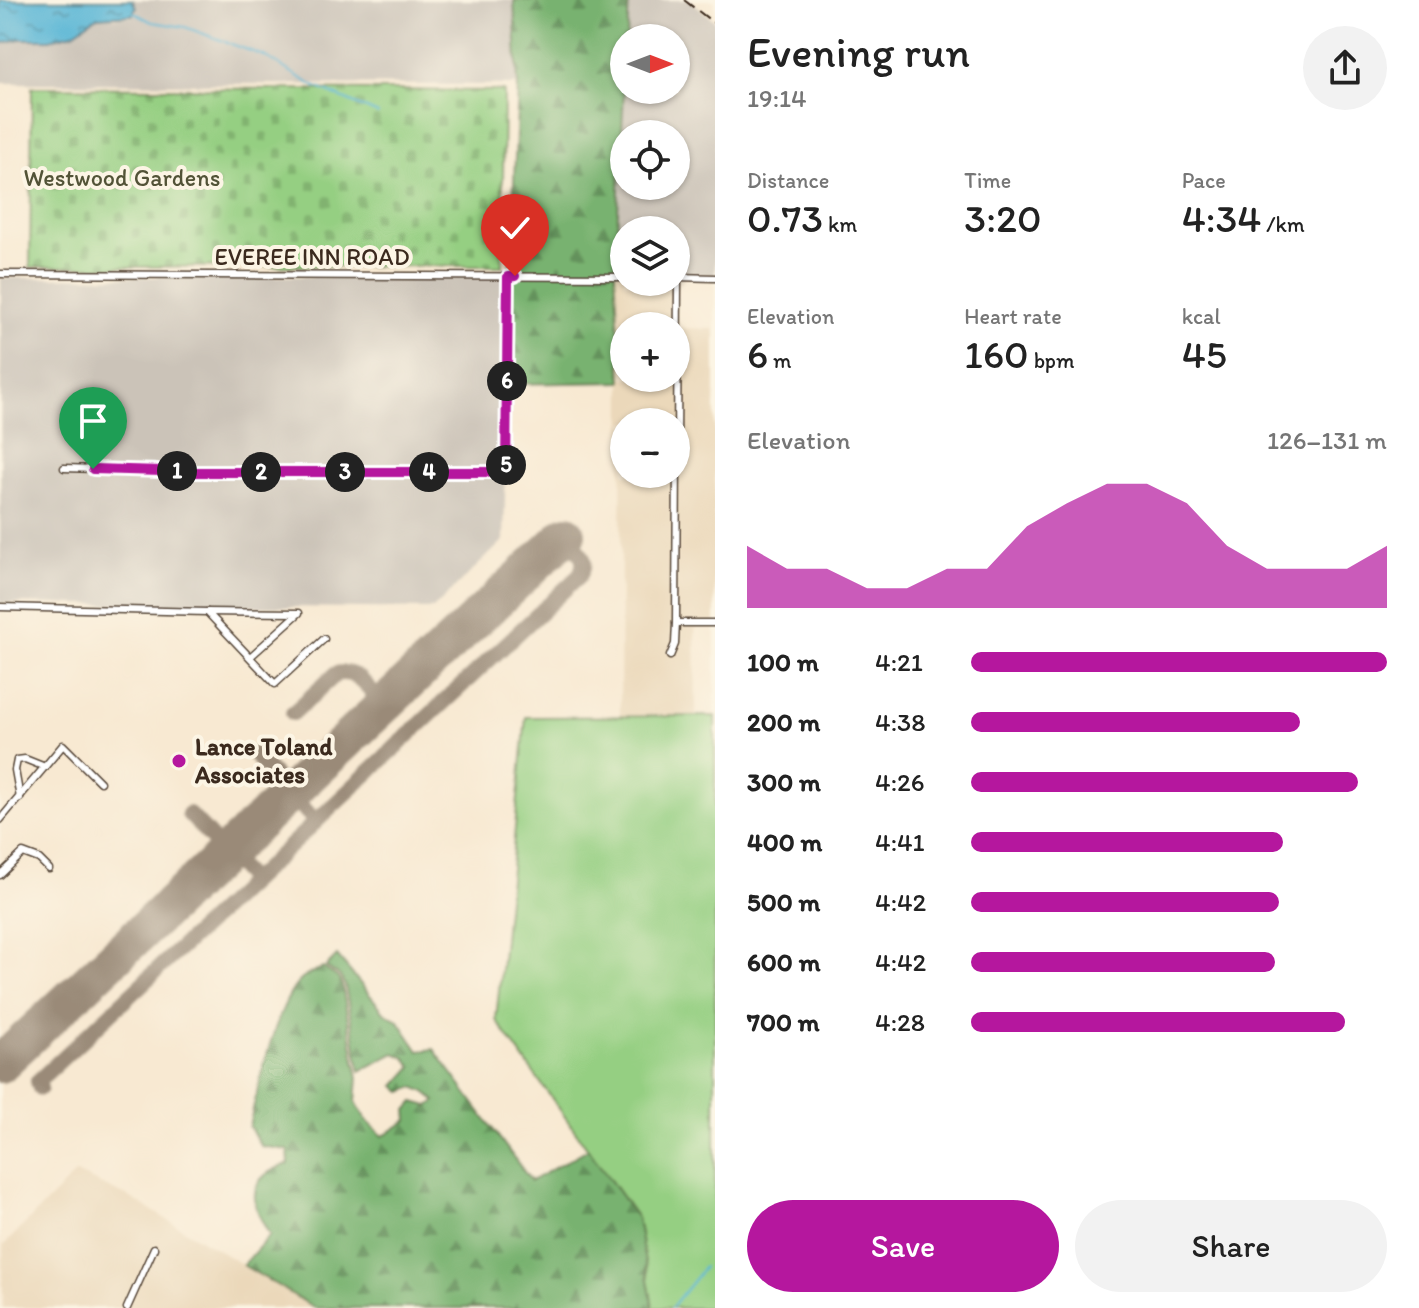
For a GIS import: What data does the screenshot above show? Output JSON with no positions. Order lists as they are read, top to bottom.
{
  "streets": {
    "street": ["EVEREE INN ROAD"]
  },
  "parks": ["Westwood Gardens"],
  "places": ["Lance Toland Associates"],
  "north": "right",
  "page": {
    "heading": ["Evening run", "19:14"],
    "map_buttons": ["+", "−"],
    "stats": [
      ["Distance", "0.73 km"],
      ["Time", "3:20"],
      ["Pace", "4:34 /km"],
      ["Elevation", "6 m"],
      ["Heart rate", "160 bpm"],
      ["kcal", "45"]
    ],
    "pins": [
      "6",
      "5",
      "1",
      "2",
      "3",
      "4"
    ],
    "chart": ["Elevation", "126–131 m"],
    "list": [
      {
        "name": "100 m",
        "note": "4:21"
      },
      {
        "name": "200 m",
        "note": "4:38"
      },
      {
        "name": "300 m",
        "note": "4:26"
      },
      {
        "name": "400 m",
        "note": "4:41"
      },
      {
        "name": "500 m",
        "note": "4:42"
      },
      {
        "name": "600 m",
        "note": "4:42"
      },
      {
        "name": "700 m",
        "note": "4:28"
      }
    ],
    "buttons": ["Save", "Share"]
  }
}
